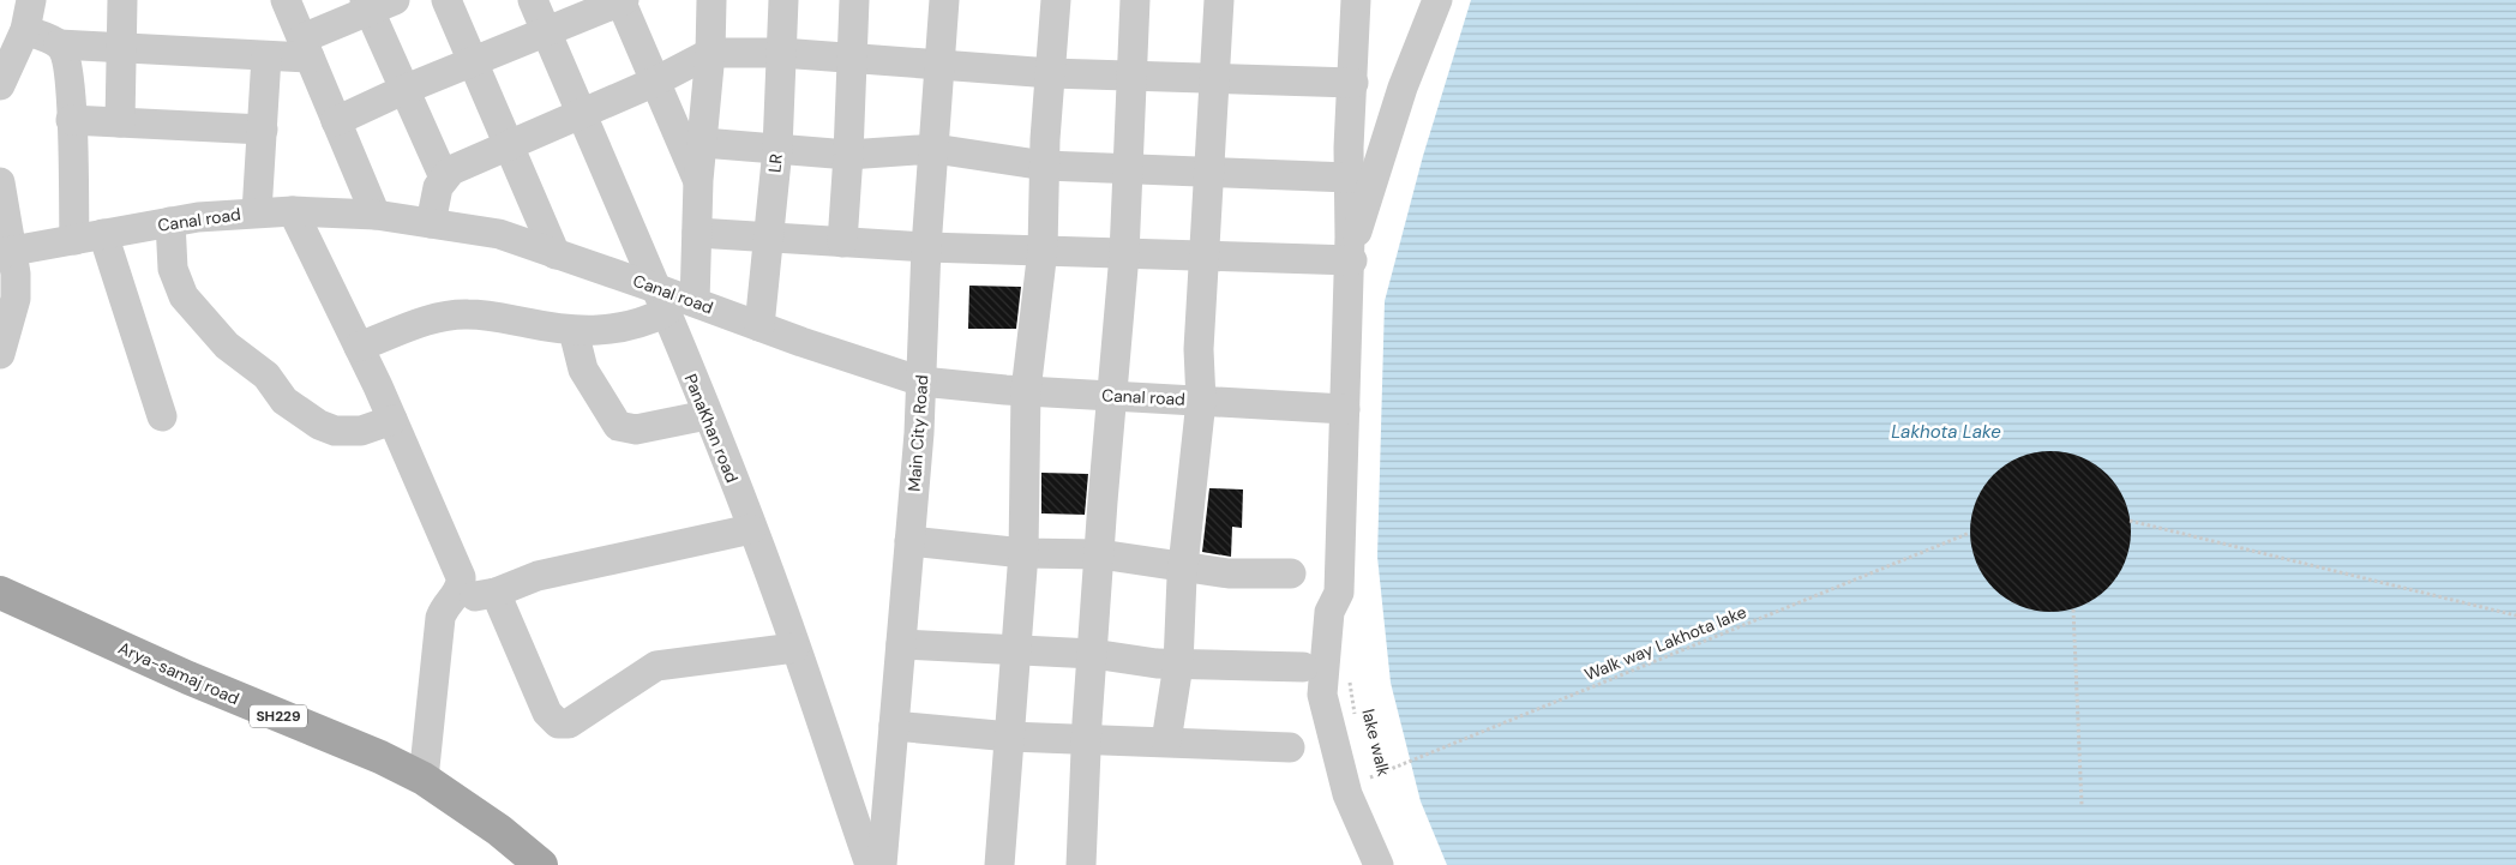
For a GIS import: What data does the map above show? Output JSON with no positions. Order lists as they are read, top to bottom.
{
  "streets": {
    "main road": ["Arya-samaj road", "SH229"],
    "street": [
      "LR",
      "Canal road",
      "PanaKhan road",
      "Main City Road"
    ],
    "path": ["Walk way Lakhota lake", "lake walk"]
  },
  "crossings": [
    ["LR", "Canal road"],
    ["Canal road", "PanaKhan road"],
    ["Canal road", "Main City Road"],
    ["Walk way Lakhota lake", "lake walk"]
  ],
  "water": ["Lakhota Lake"]
}
